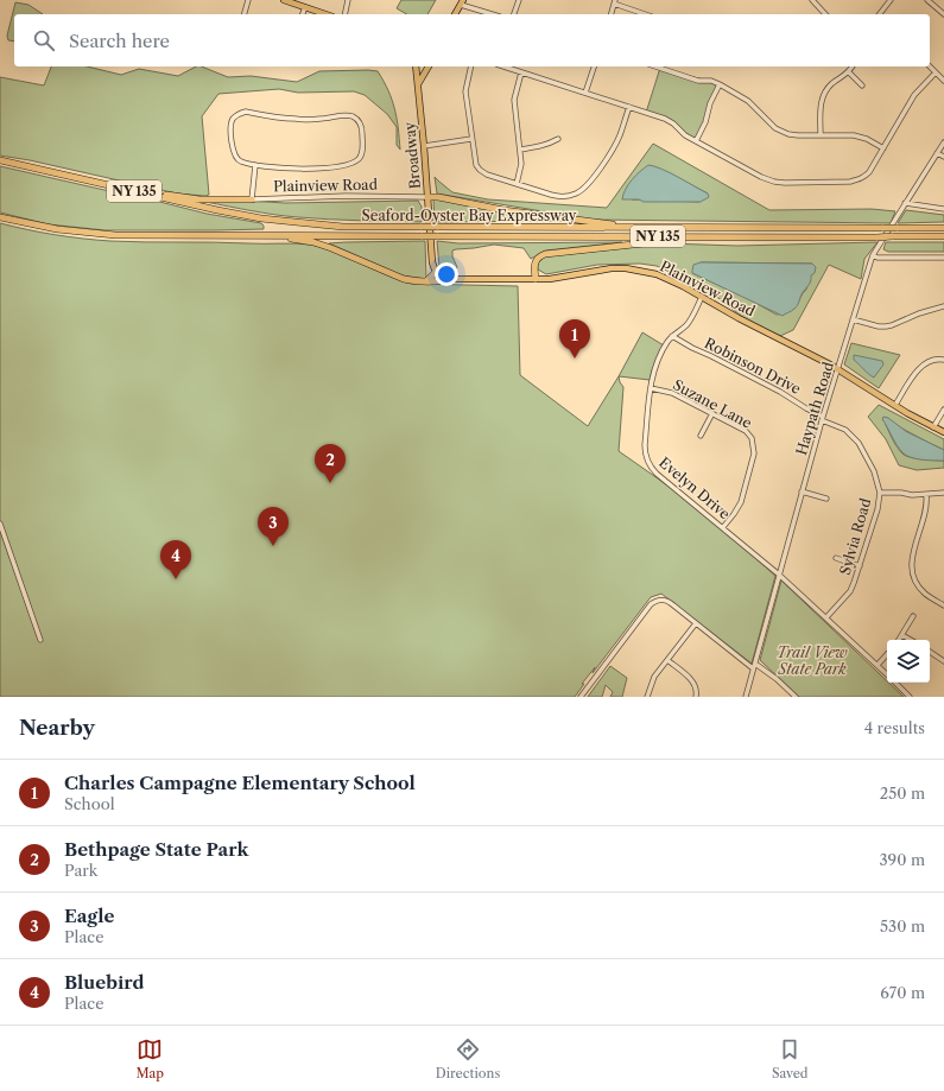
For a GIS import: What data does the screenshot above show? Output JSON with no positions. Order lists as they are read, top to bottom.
{
  "streets": {
    "highway": ["NY 135", "Seaford-Oyster Bay Expressway"],
    "main road": ["Broadway", "Plainview Road"],
    "street": [
      "Robinson Drive",
      "Suzane Lane",
      "Haypath Road",
      "Evelyn Drive",
      "Sylvia Road"
    ]
  },
  "crossings": [
    ["Broadway", "Plainview Road"],
    ["Plainview Road", "Haypath Road"],
    ["Plainview Road", "Evelyn Drive"],
    ["Robinson Drive", "Haypath Road"],
    ["Robinson Drive", "Evelyn Drive"],
    ["Robinson Drive", "Sylvia Road"],
    ["Suzane Lane", "Evelyn Drive"],
    ["Haypath Road", "Evelyn Drive"],
    ["Haypath Road", "Sylvia Road"],
    ["Evelyn Drive", "Sylvia Road"]
  ],
  "parks": ["Trail View State Park"],
  "page": {
    "search": "Search here",
    "pins": [
      "1",
      "2",
      "3",
      "4"
    ],
    "heading": ["Nearby", "4 results"],
    "list": [
      {
        "mark": "1",
        "name": "Charles Campagne Elementary School",
        "note": "School",
        "value": "250 m"
      },
      {
        "mark": "2",
        "name": "Bethpage State Park",
        "note": "Park",
        "value": "390 m"
      },
      {
        "mark": "3",
        "name": "Eagle",
        "note": "Place",
        "value": "530 m"
      },
      {
        "mark": "4",
        "name": "Bluebird",
        "note": "Place",
        "value": "670 m"
      }
    ],
    "nav": ["Map", "Directions", "Saved"]
  }
}
